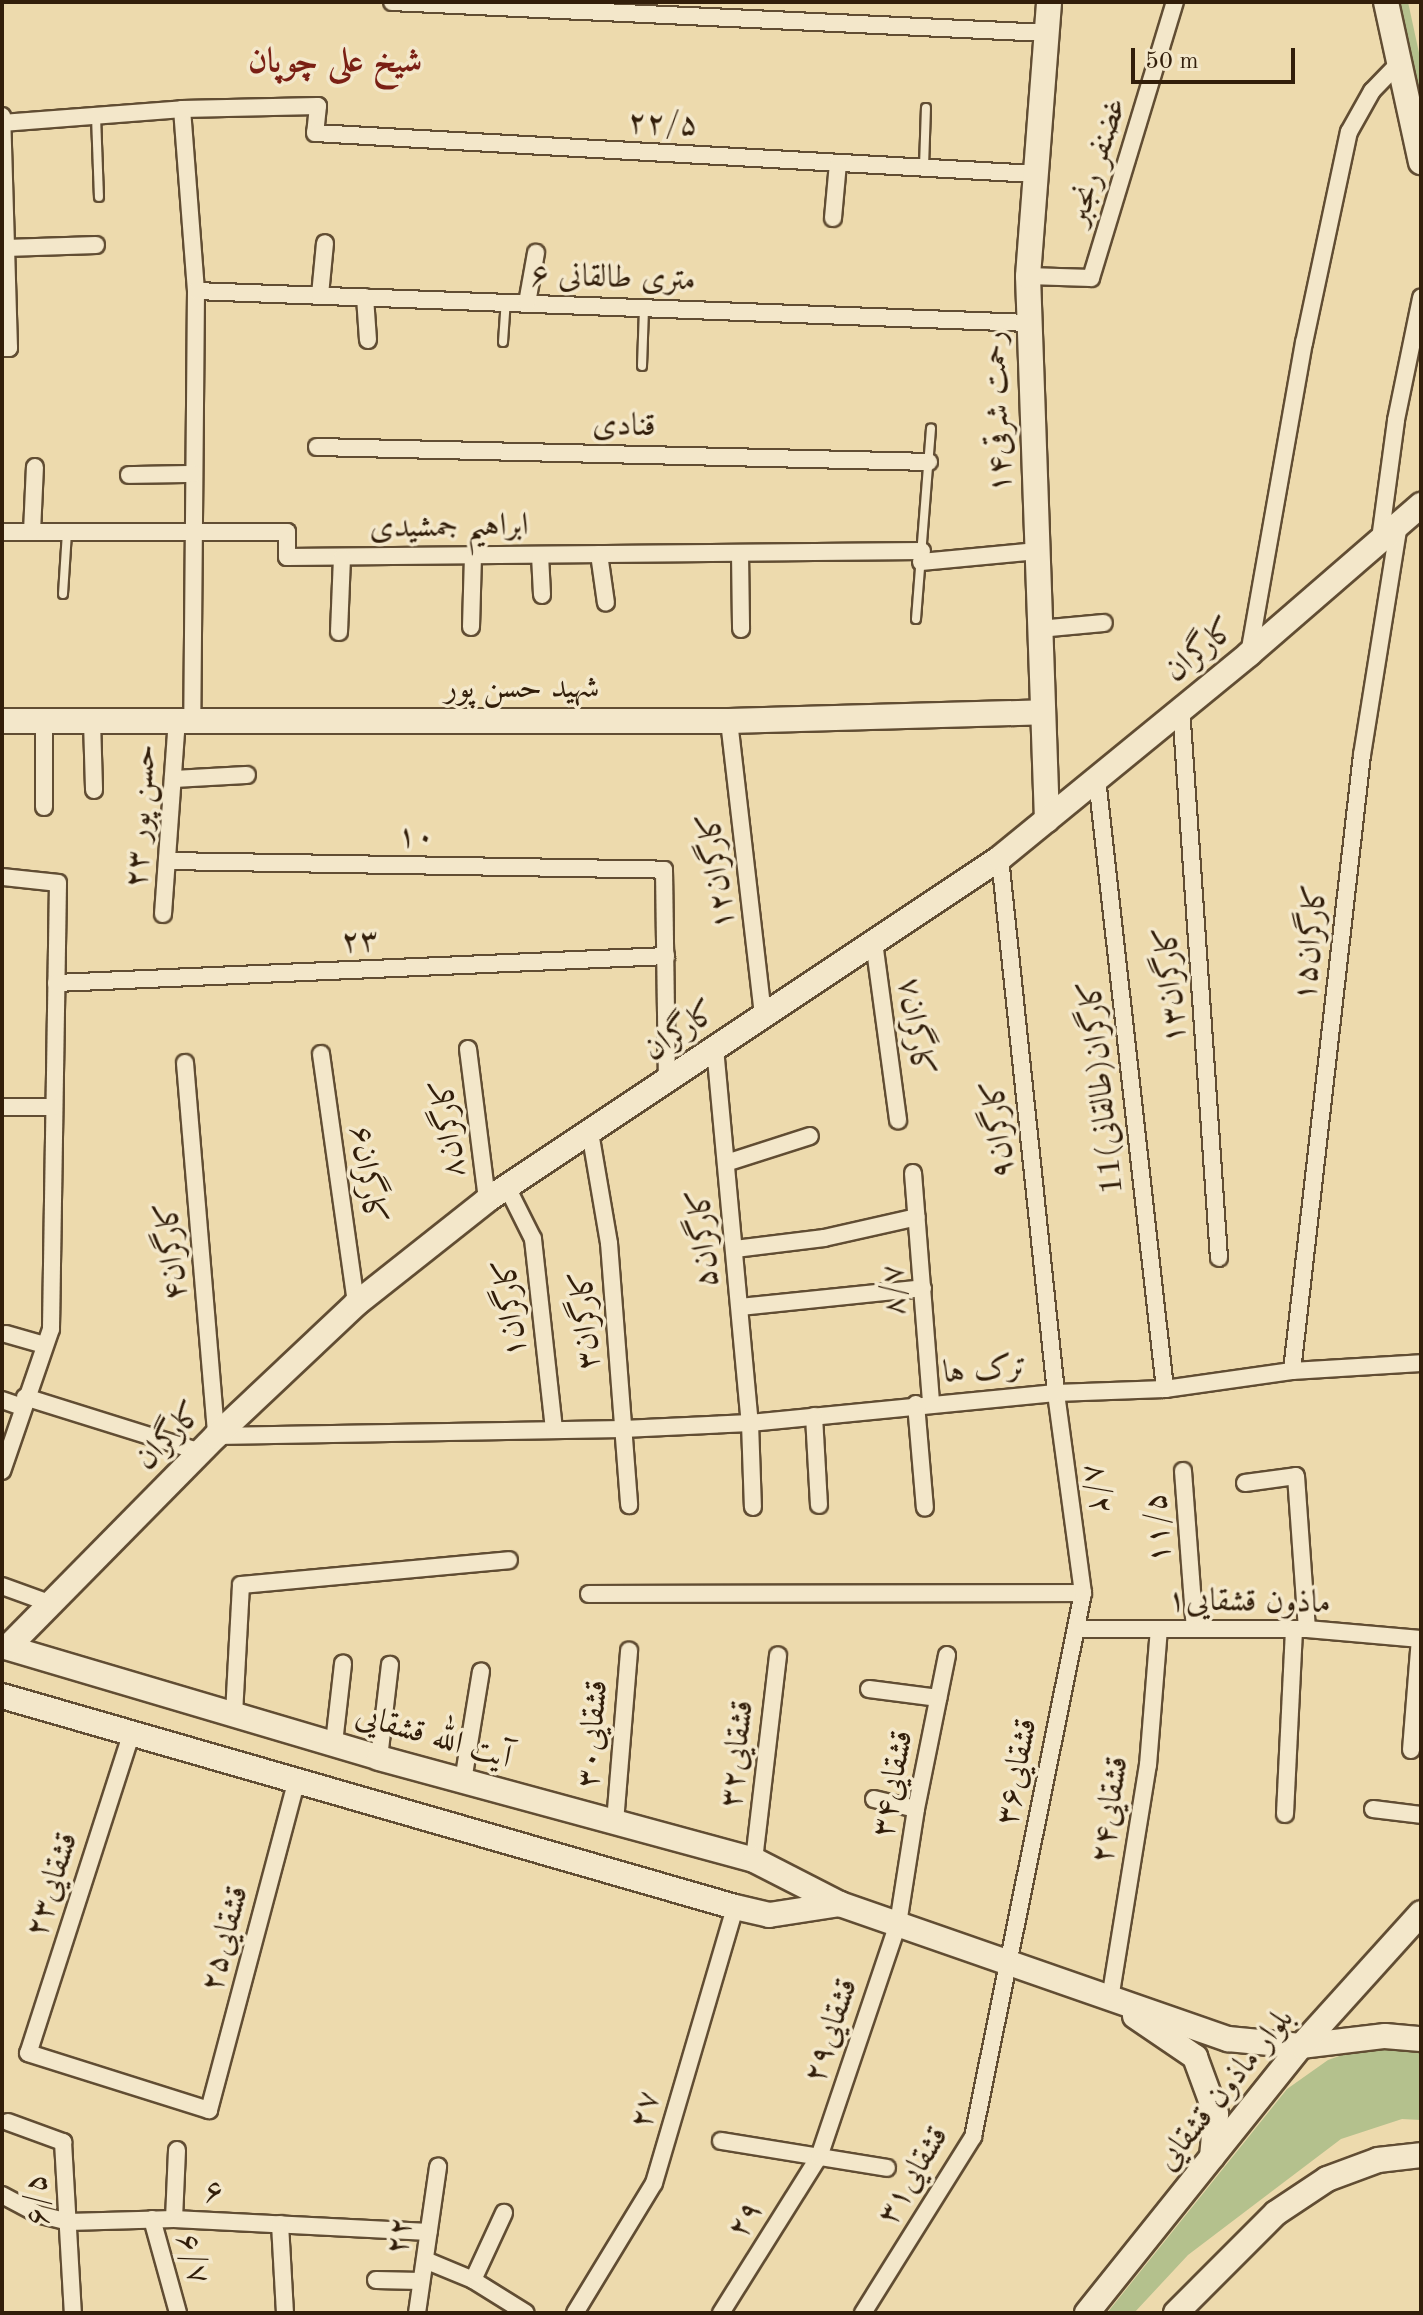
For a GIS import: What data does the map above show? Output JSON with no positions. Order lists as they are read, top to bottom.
{
  "streets": {
    "street": [
      "۲۲/۵",
      "غضنفر رنجبر",
      "۶ متری طالقانی",
      "۱۴رحمت شرقی",
      "قنادی",
      "ابراهیم جمشیدی",
      "کارگران",
      "شهید حسن پور",
      "۲۳ حسن پور",
      "۱۰",
      "۱۲کارگران",
      "۲۳",
      "۱۵کارگران",
      "کارگران۱۳",
      "کارگران۷",
      "11کارگران(طالقانی)",
      "کارگران۸",
      "کارگران۹",
      "۶کارگران",
      "کارگران۵",
      "کارگران۴",
      "۸/۷",
      "۱کارگران",
      "کارگران۳",
      "ترک ها",
      "۸/۲",
      "۱۱/۵",
      "ماذون قشقایی۱",
      "قشقایی۳۰",
      "آیت الله قشقایی",
      "قشقایی۳۲",
      "قشقایی۳۶",
      "قشقایی۳۴",
      "قشقایی۲۴",
      "قشقایی۲۳",
      "قشقایی۲۵",
      "قشقایی۲۹",
      "بلوار ماذون قشقایی",
      "۲۷",
      "۳۱قشقایی",
      "۶",
      "۶/۵",
      "۲۹",
      "۲۲",
      "۶/۷"
    ]
  },
  "crossings": [
    ["۲۲/۵", "۱۴رحمت شرقی"],
    ["۲۲/۵", "۲۳ حسن پور"],
    ["غضنفر رنجبر", "۱۴رحمت شرقی"],
    ["۶ متری طالقانی", "۱۴رحمت شرقی"],
    ["۶ متری طالقانی", "۲۳ حسن پور"],
    ["۱۴رحمت شرقی", "ابراهیم جمشیدی"],
    ["۱۴رحمت شرقی", "کارگران"],
    ["۱۴رحمت شرقی", "شهید حسن پور"],
    ["ابراهیم جمشیدی", "۲۳ حسن پور"],
    ["کارگران", "۱۲کارگران"],
    ["کارگران", "۱۵کارگران"],
    ["کارگران", "کارگران۱۳"],
    ["کارگران", "کارگران۷"],
    ["کارگران", "11کارگران(طالقانی)"],
    ["کارگران", "کارگران۸"],
    ["کارگران", "کارگران۹"],
    ["کارگران", "۶کارگران"],
    ["کارگران", "کارگران۵"],
    ["کارگران", "کارگران۴"],
    ["کارگران", "۱کارگران"],
    ["کارگران", "کارگران۳"],
    ["کارگران", "ترک ها"],
    ["کارگران", "آیت الله قشقایی"],
    ["شهید حسن پور", "۲۳ حسن پور"],
    ["شهید حسن پور", "۱۲کارگران"],
    ["۲۳ حسن پور", "۱۰"],
    ["۱۰", "۲۳"],
    ["۱۵کارگران", "ترک ها"],
    ["11کارگران(طالقانی)", "ترک ها"],
    ["کارگران۸", "۱کارگران"],
    ["کارگران۹", "ترک ها"],
    ["کارگران۹", "۸/۲"],
    ["کارگران۵", "ترک ها"],
    ["کارگران۴", "ترک ها"],
    ["۸/۷", "ترک ها"],
    ["۱کارگران", "ترک ها"],
    ["کارگران۳", "ترک ها"],
    ["ترک ها", "۸/۲"],
    ["۸/۲", "قشقایی۳۶"],
    ["۱۱/۵", "ماذون قشقایی۱"],
    ["ماذون قشقایی۱", "قشقایی۳۶"],
    ["ماذون قشقایی۱", "قشقایی۲۴"],
    ["قشقایی۳۰", "آیت الله قشقایی"],
    ["آیت الله قشقایی", "قشقایی۳۲"],
    ["آیت الله قشقایی", "قشقایی۳۶"],
    ["آیت الله قشقایی", "قشقایی۳۴"],
    ["آیت الله قشقایی", "قشقایی۲۴"],
    ["آیت الله قشقایی", "قشقایی۲۳"],
    ["آیت الله قشقایی", "قشقایی۲۵"],
    ["آیت الله قشقایی", "قشقایی۲۹"],
    ["آیت الله قشقایی", "۲۷"],
    ["آیت الله قشقایی", "۳۱قشقایی"],
    ["قشقایی۳۶", "۳۱قشقایی"],
    ["قشقایی۳۴", "قشقایی۲۹"],
    ["قشقایی۲۳", "قشقایی۲۵"],
    ["قشقایی۲۹", "۲۹"],
    ["۶", "۶/۵"],
    ["۶", "۲۲"],
    ["۶", "۶/۷"]
  ],
  "districts": ["شیخ علی چوپان"],
  "scale_bar": "50 m"
}
